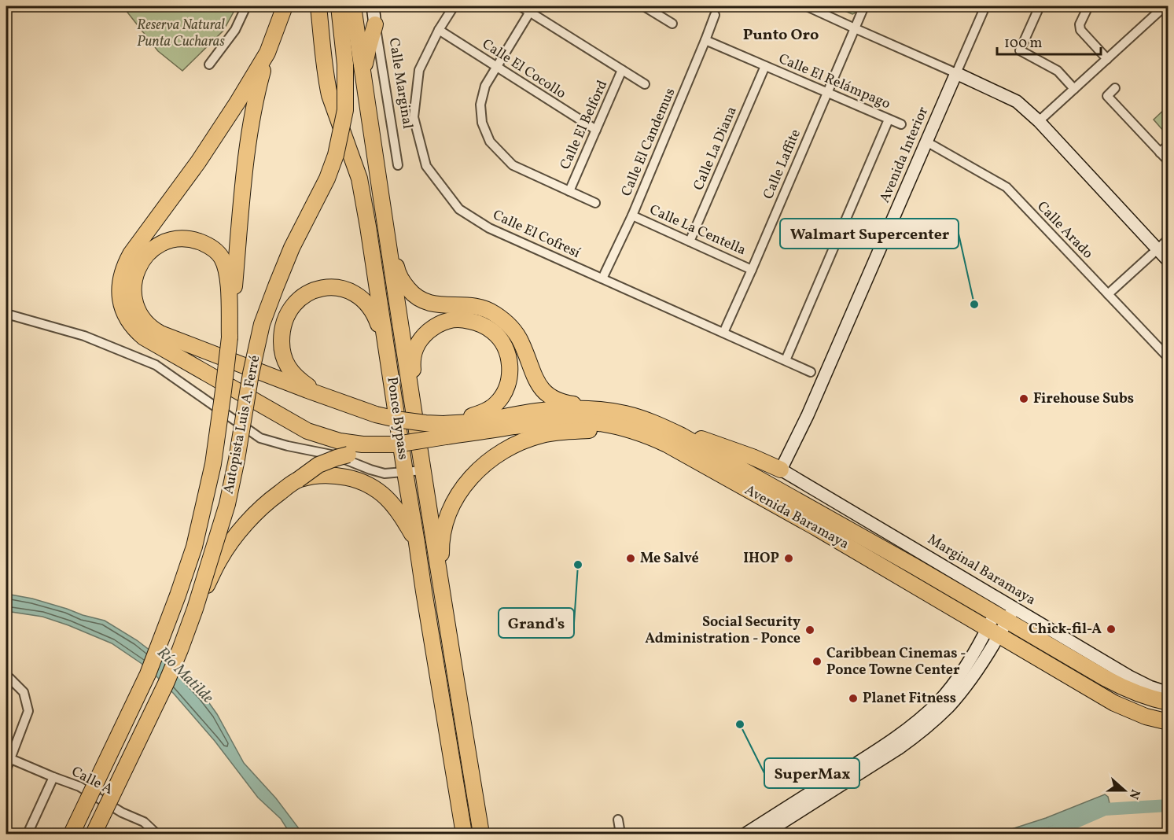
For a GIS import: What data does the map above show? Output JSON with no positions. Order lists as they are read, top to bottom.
{
  "streets": {
    "highway": ["Ponce Bypass", "Autopista Luis A. Ferré", "Avenida Baramaya"],
    "street": [
      "Calle El Cocollo",
      "Calle El Relámpago",
      "Calle Marginal",
      "Calle El Belford",
      "Calle El Candemus",
      "Calle La Diana",
      "Avenida Interior",
      "Calle Laffite",
      "Calle La Centella",
      "Calle Arado",
      "Calle El Cofresí",
      "Marginal Baramaya",
      "Calle A"
    ]
  },
  "crossings": [
    ["Calle El Cocollo", "Calle El Belford"],
    ["Calle El Cocollo", "Calle El Cofresí"],
    ["Calle El Relámpago", "Calle El Candemus"],
    ["Calle El Relámpago", "Calle La Diana"],
    ["Calle El Relámpago", "Calle Laffite"],
    ["Calle El Candemus", "Calle La Centella"],
    ["Calle El Candemus", "Calle El Cofresí"],
    ["Calle La Diana", "Calle La Centella"],
    ["Avenida Interior", "Calle Arado"],
    ["Avenida Interior", "Marginal Baramaya"],
    ["Calle Laffite", "Calle La Centella"],
    ["Calle Laffite", "Calle El Cofresí"],
    ["Avenida Baramaya", "Marginal Baramaya"]
  ],
  "districts": ["Punto Oro"],
  "water": ["Río Matilde"],
  "parks": ["Reserva Natural Punta Cucharas"],
  "places": [
    "Walmart Supercenter",
    "Firehouse Subs",
    "Me Salvé",
    "IHOP",
    "Grand's",
    "Chick-fil-A",
    "Social Security Administration - Ponce",
    "Caribbean Cinemas - Ponce Towne Center",
    "Planet Fitness",
    "SuperMax"
  ],
  "scale_bar": "100 m",
  "north": "right"
}
